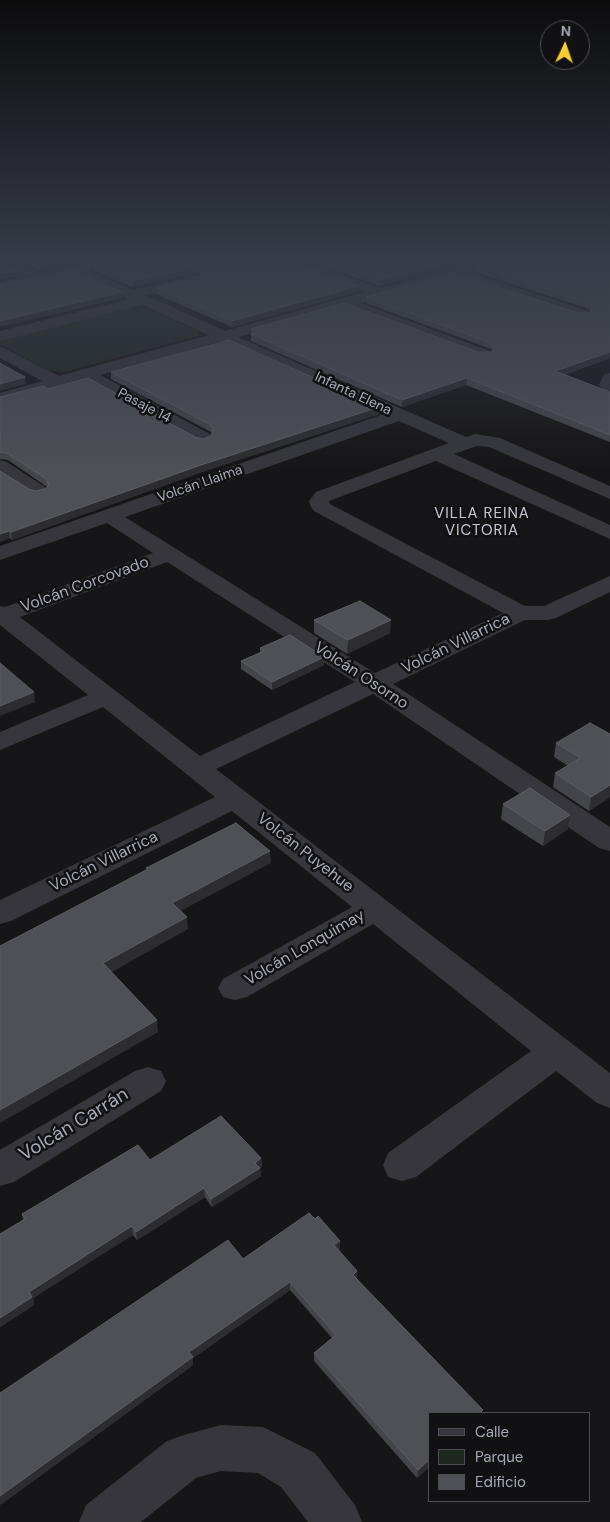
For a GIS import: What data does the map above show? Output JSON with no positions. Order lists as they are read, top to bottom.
{
  "streets": {
    "street": [
      "Infanta Elena",
      "Pasaje 14",
      "Volcán Llaima",
      "Volcán Corcovado",
      "Volcán Villarrica",
      "Volcán Osorno",
      "Volcán Puyehue",
      "Volcán Lonquimay",
      "Volcán Carrán"
    ]
  },
  "crossings": [
    ["Infanta Elena", "Volcán Llaima"],
    ["Volcán Llaima", "Volcán Osorno"],
    ["Volcán Corcovado", "Volcán Osorno"],
    ["Volcán Corcovado", "Volcán Puyehue"],
    ["Volcán Villarrica", "Volcán Osorno"],
    ["Volcán Villarrica", "Volcán Puyehue"],
    ["Volcán Puyehue", "Volcán Lonquimay"]
  ],
  "districts": ["VILLA REINA VICTORIA"],
  "legend": ["Calle", "Parque", "Edificio"],
  "north": "top"
}
